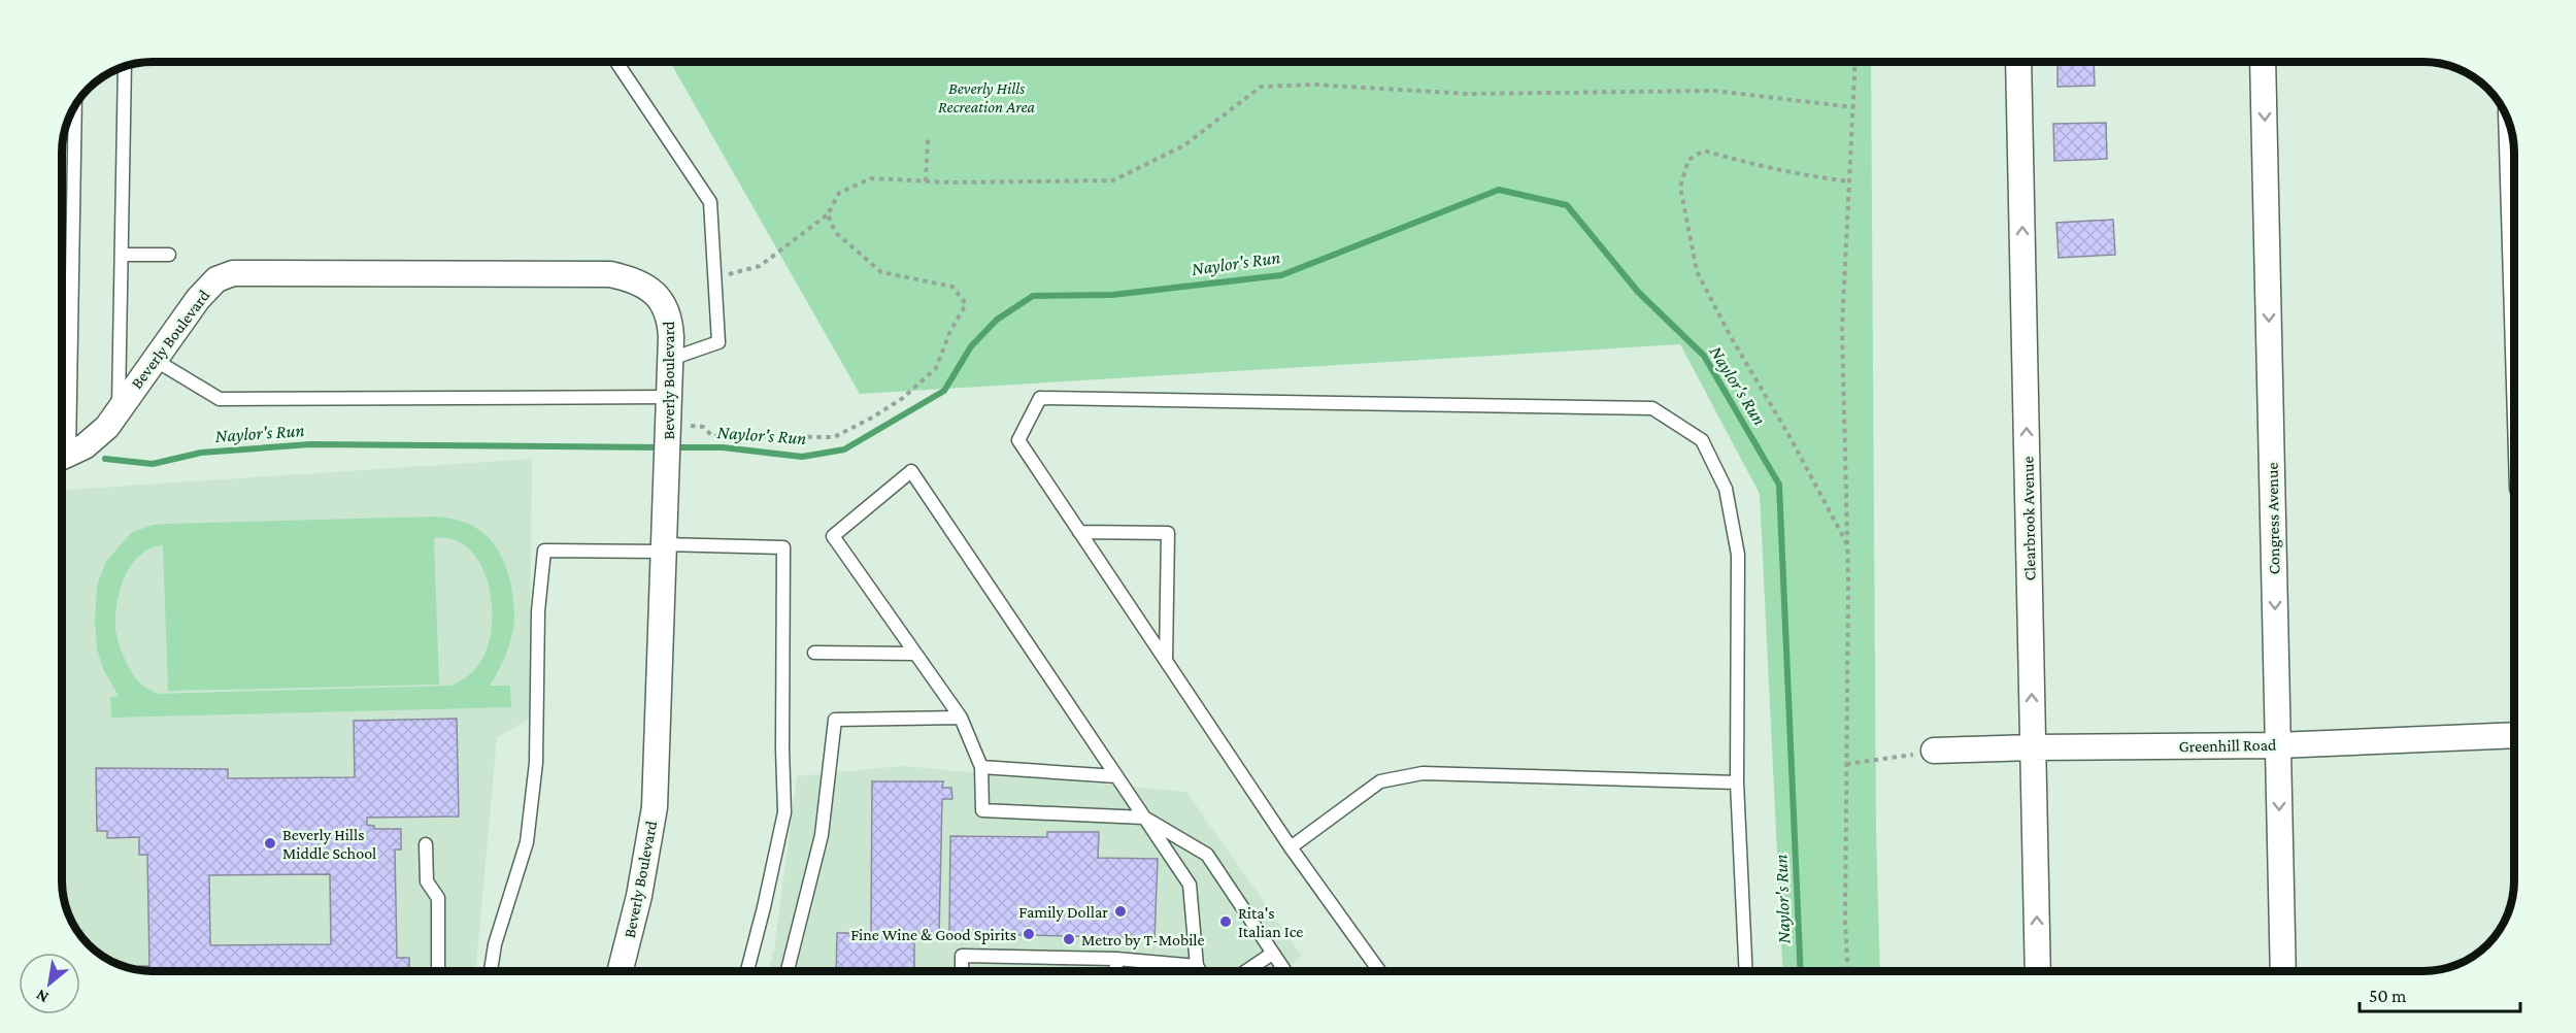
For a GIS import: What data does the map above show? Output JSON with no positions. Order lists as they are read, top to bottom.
{
  "streets": {
    "street": [
      "Beverly Boulevard",
      "Clearbrook Avenue",
      "Congress Avenue",
      "Greenhill Road"
    ]
  },
  "crossings": [
    ["Clearbrook Avenue", "Greenhill Road"],
    ["Congress Avenue", "Greenhill Road"]
  ],
  "one_way": ["Clearbrook Avenue", "Congress Avenue"],
  "water": ["Naylor's Run"],
  "parks": ["Beverly Hills Recreation Area"],
  "places": [
    "Beverly Hills Middle School",
    "Family Dollar",
    "Rita's Italian Ice",
    "Fine Wine & Good Spirits",
    "Metro by T-Mobile"
  ],
  "scale_bar": "50 m",
  "north": "bottom left"
}
